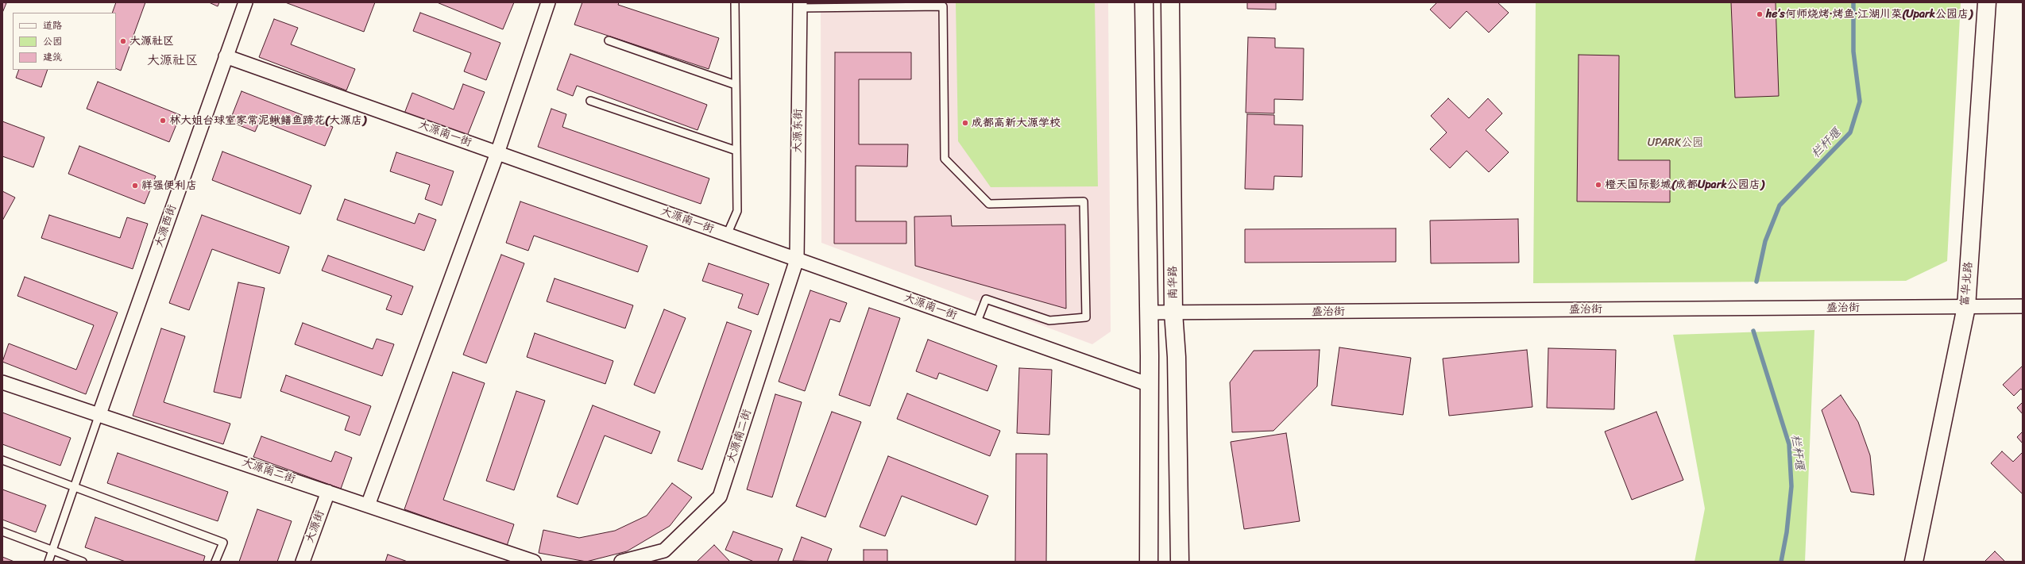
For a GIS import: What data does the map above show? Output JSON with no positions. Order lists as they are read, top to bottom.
{
  "streets": {
    "main road": ["南华路", "富华北路"],
    "street": [
      "大源东街",
      "大源南一街",
      "大源西街",
      "盛治街",
      "大源南二街",
      "大源街"
    ]
  },
  "crossings": [
    ["大源东街", "大源南一街"],
    ["大源东街", "大源南二街"],
    ["大源南一街", "大源西街"],
    ["大源南一街", "大源南二街"],
    ["大源西街", "大源南二街"],
    ["南华路", "盛治街"],
    ["富华北路", "盛治街"],
    ["大源南二街", "大源街"]
  ],
  "districts": ["大源社区"],
  "water": ["栏杆堰"],
  "parks": ["UPARK公园"],
  "places": [
    "he’s何师烧烤·烤鱼·江湖川菜(Upark公园店)",
    "大源社区",
    "林大姐台球室家常泥鳅鳝鱼蹄花(大源店)",
    "成都高新大源学校",
    "橙天国际影城(成都Upark公园店)",
    "祥强便利店"
  ],
  "legend": ["道路", "公园", "建筑"]
}
